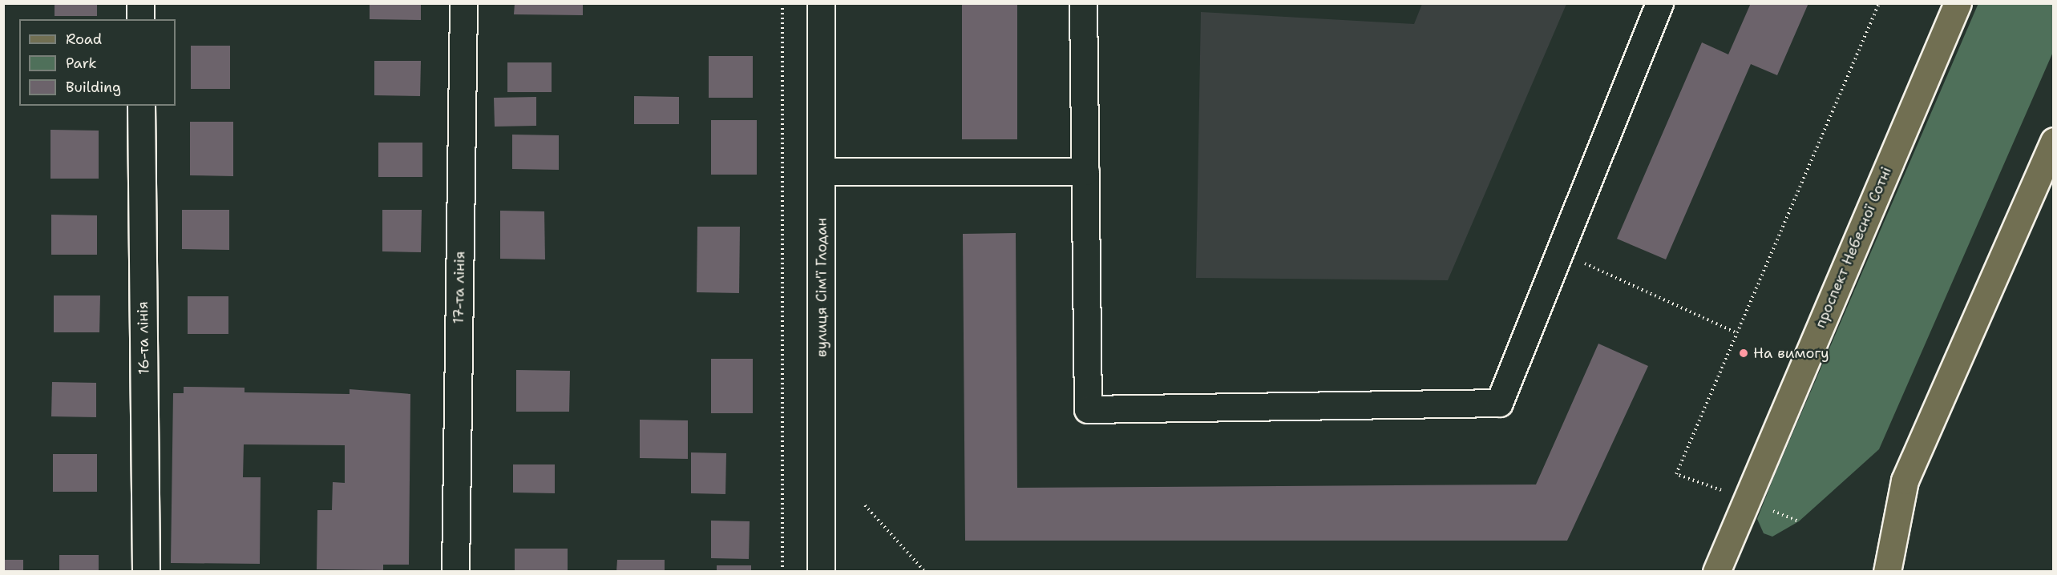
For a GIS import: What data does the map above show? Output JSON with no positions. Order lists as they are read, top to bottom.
{
  "streets": {
    "main road": ["проспект Небесної Сотні"],
    "street": ["17-та лінія", "вулиця Сім'ї Глодан", "16-та лінія"]
  },
  "places": ["На вимогу"],
  "legend": ["Road", "Park", "Building"]
}
